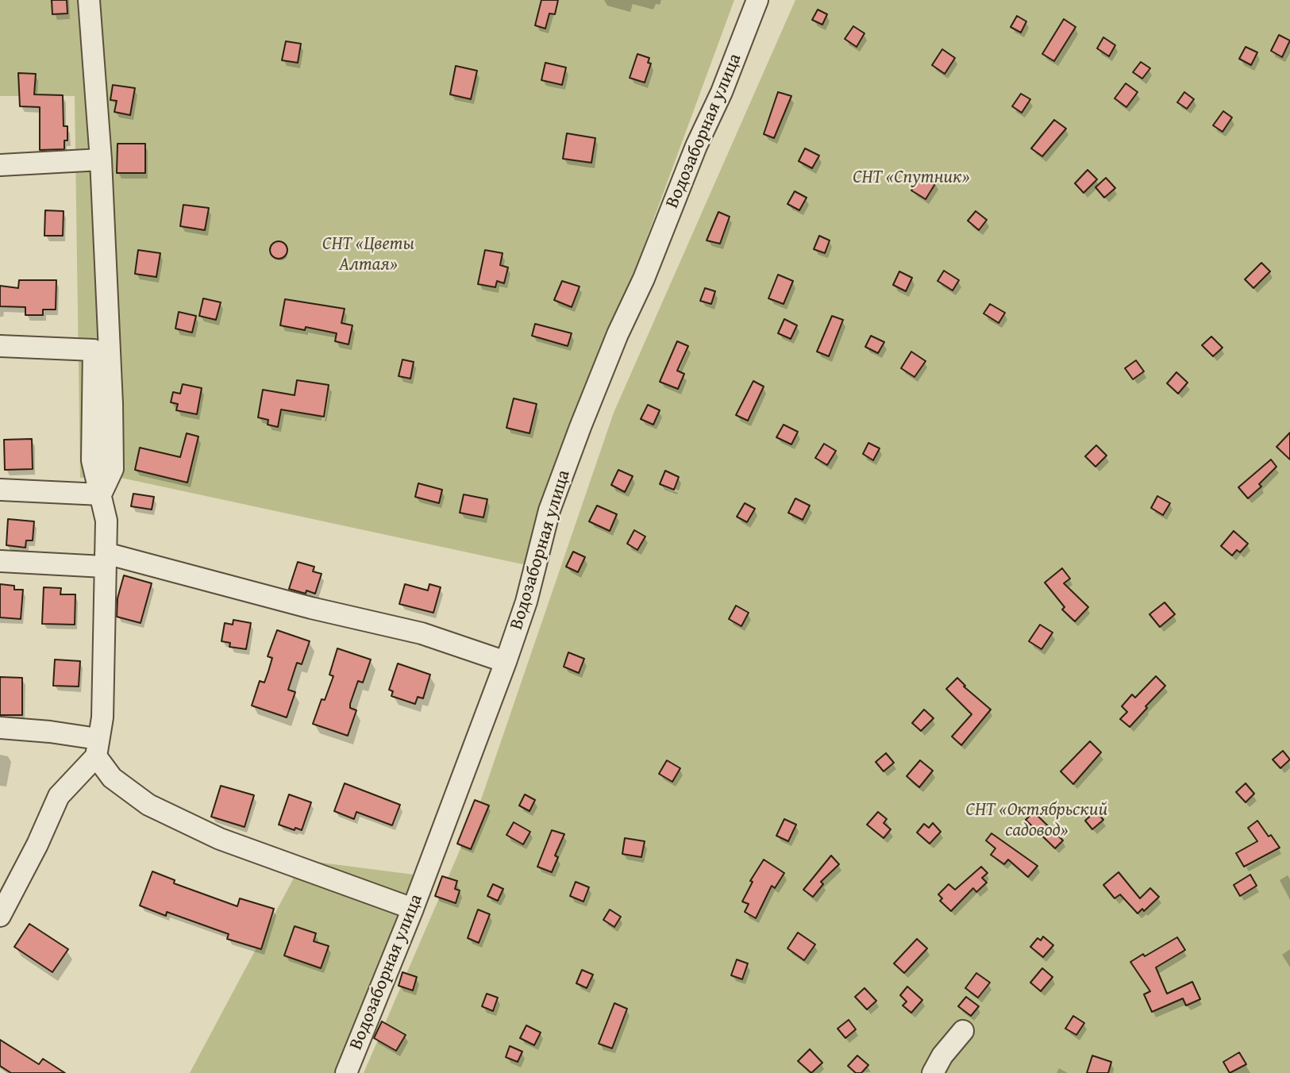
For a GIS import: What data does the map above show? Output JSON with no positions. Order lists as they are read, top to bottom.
{
  "streets": {
    "street": ["Водозаборная улица"]
  },
  "parks": ["СНТ «Спутник»", "СНТ «Цветы Алтая»", "СНТ «Октябрьский садовод»"]
}
